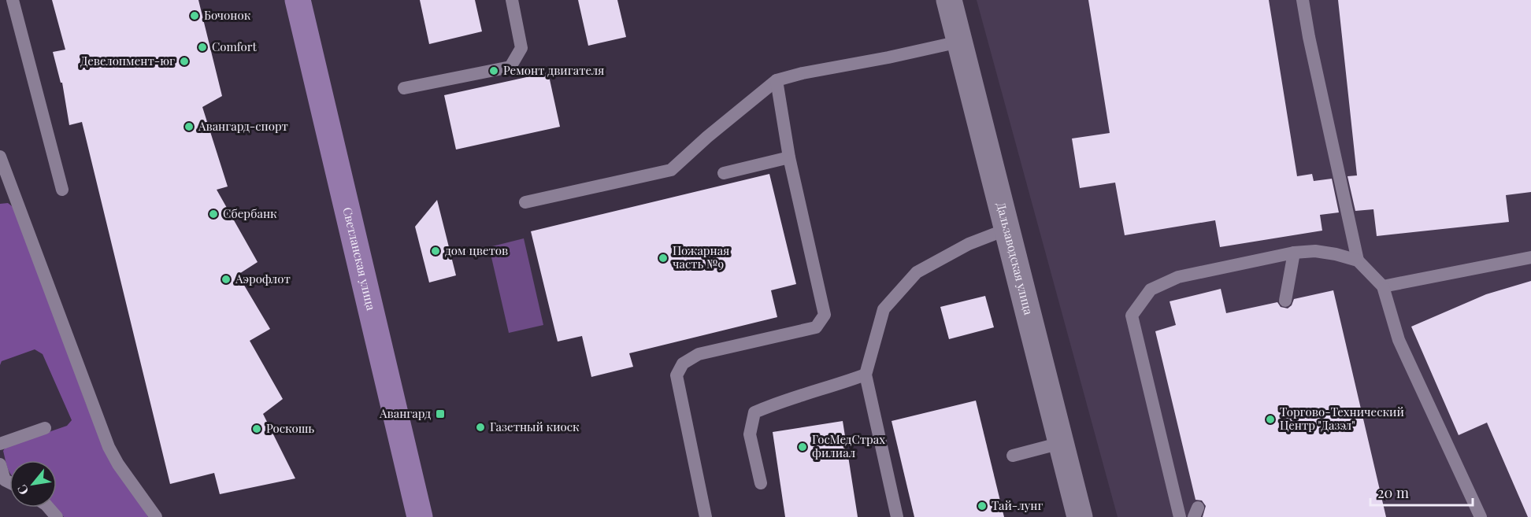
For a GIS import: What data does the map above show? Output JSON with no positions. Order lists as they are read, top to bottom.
{
  "streets": {
    "main road": ["Светланская улица"],
    "street": ["Дальзаводская улица"]
  },
  "places": {
    "other": [
      "Бочонок",
      "Comfort",
      "Девелопмент-юг",
      "Ремонт двигателя",
      "Авангард-спорт",
      "Сбербанк",
      "дом цветов",
      "Пожарная часть №9",
      "Аэрофлот",
      "Торгово-Технический Центр \"Дазэл\"",
      "Газетный киоск",
      "Роскошь",
      "ГосМедСтрах филиал",
      "Тай-лунг"
    ],
    "transit": ["Авангард"]
  },
  "scale_bar": "20 m",
  "north": "bottom left"
}
